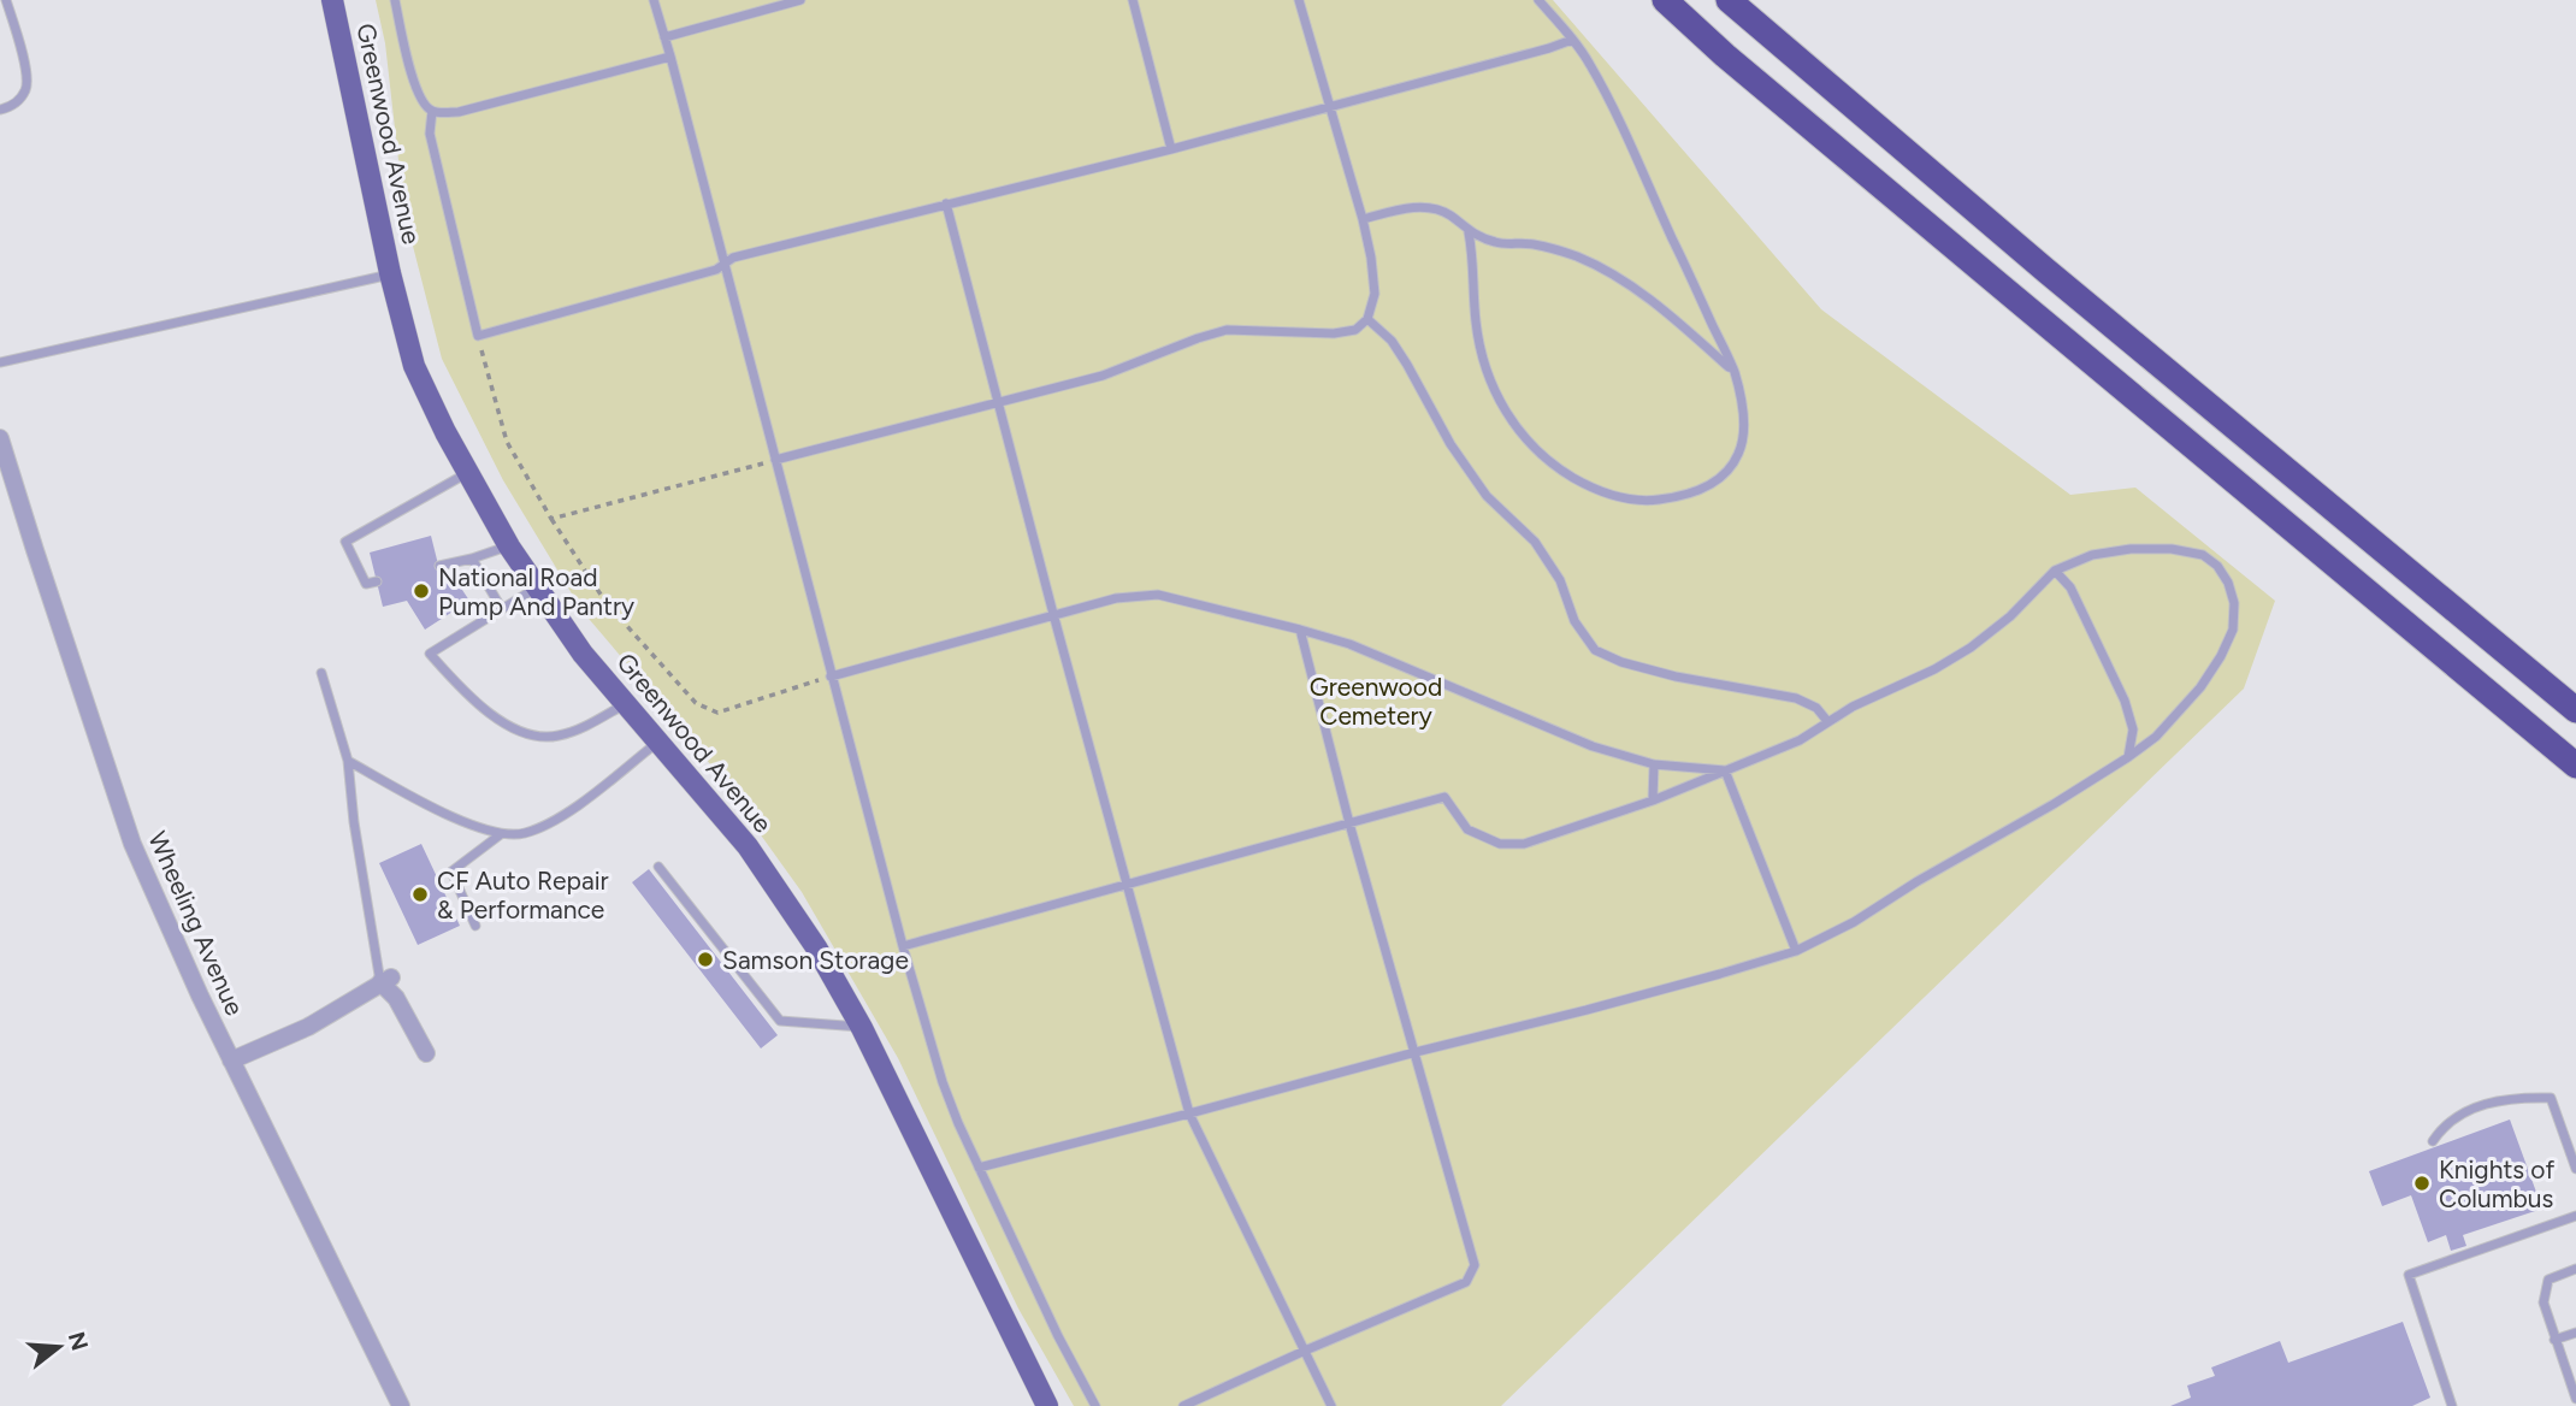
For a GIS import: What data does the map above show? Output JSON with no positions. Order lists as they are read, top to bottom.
{
  "streets": {
    "main road": ["Greenwood Avenue"],
    "street": ["Wheeling Avenue"]
  },
  "parks": ["Greenwood Cemetery"],
  "places": [
    "National Road Pump And Pantry",
    "CF Auto Repair & Performance",
    "Samson Storage",
    "Knights of Columbus"
  ],
  "north": "right"
}
